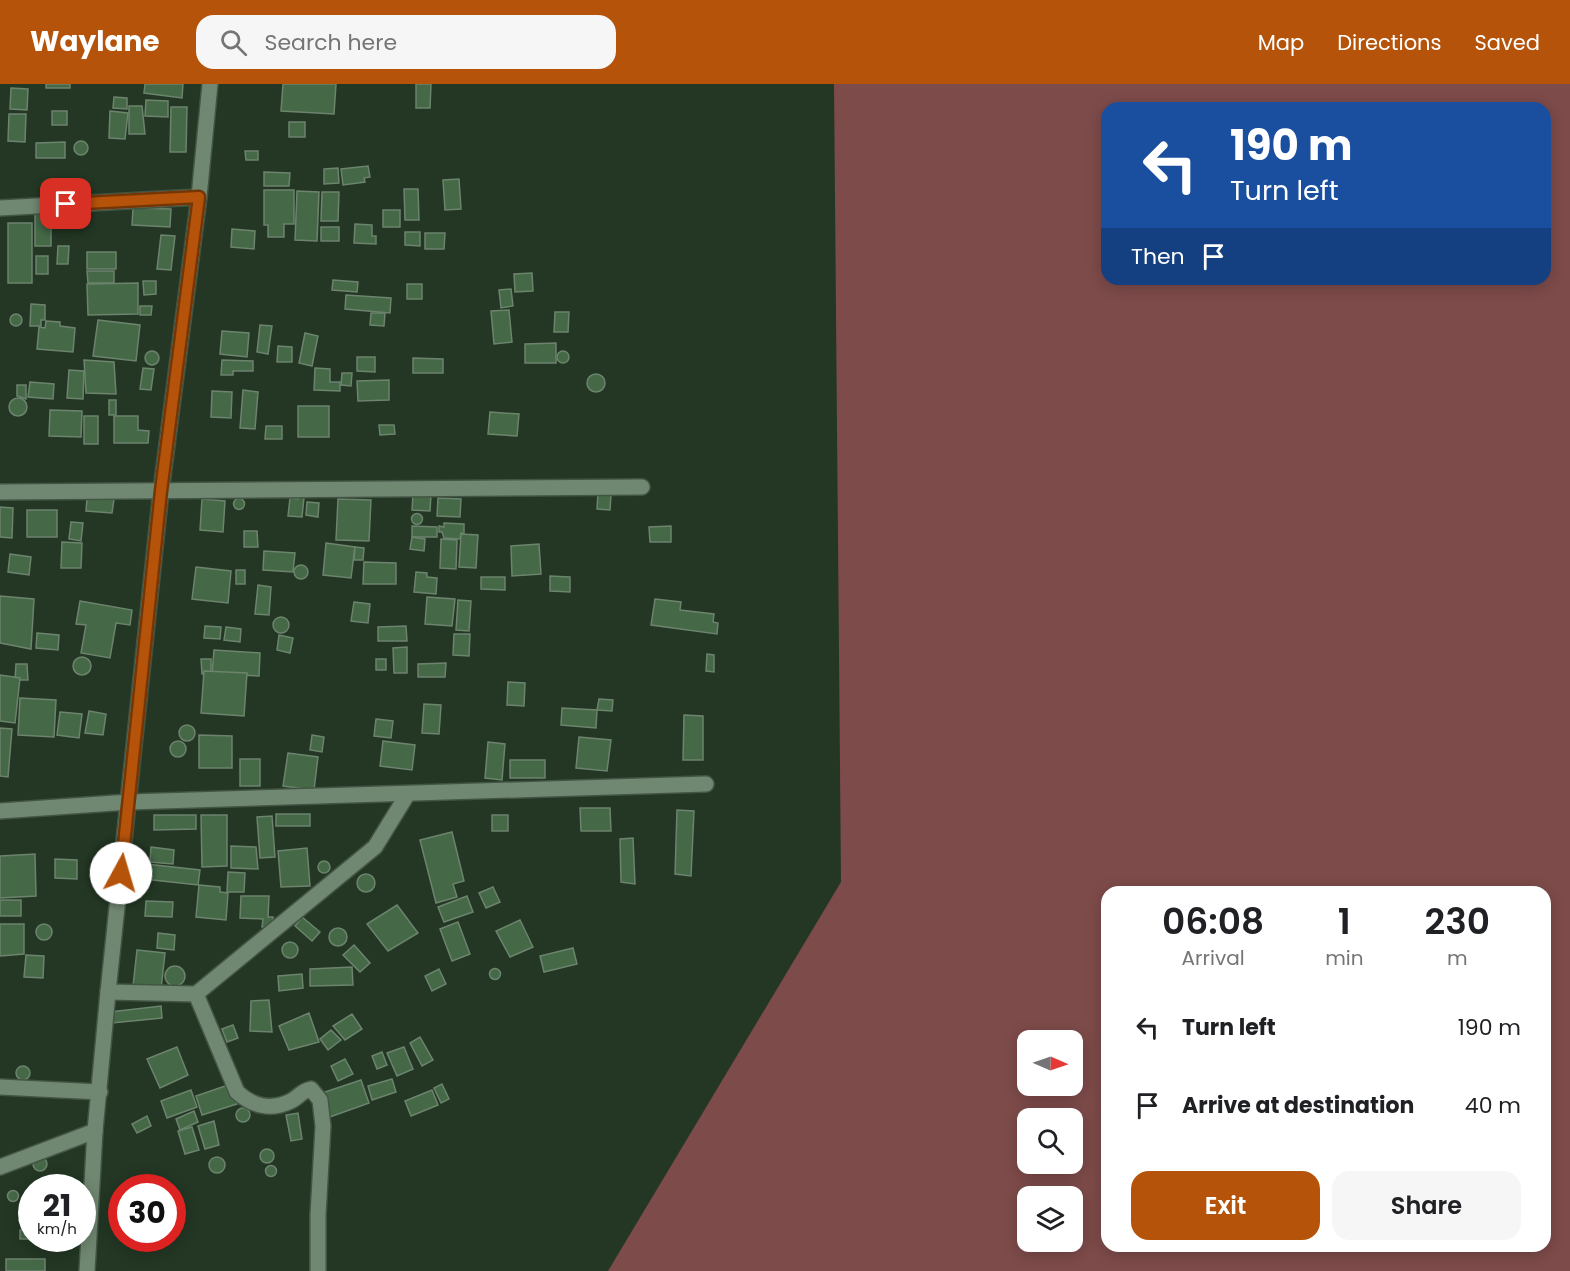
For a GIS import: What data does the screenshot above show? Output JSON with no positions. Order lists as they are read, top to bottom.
{
  "north": "right",
  "page": {
    "header": "Waylane",
    "search": "Search here",
    "nav": ["Map", "Directions", "Saved"],
    "turn": ["190 m", "Turn left"],
    "then": "Then",
    "eta": [
      "06:08",
      "Arrival",
      "1",
      "min",
      "230",
      "m"
    ],
    "list": [
      {
        "name": "Turn left",
        "value": "190 m"
      },
      {
        "name": "Arrive at destination",
        "value": "40 m"
      }
    ],
    "buttons": ["Exit", "Share"],
    "speed": "21 km/h",
    "limit": "30"
  }
}
